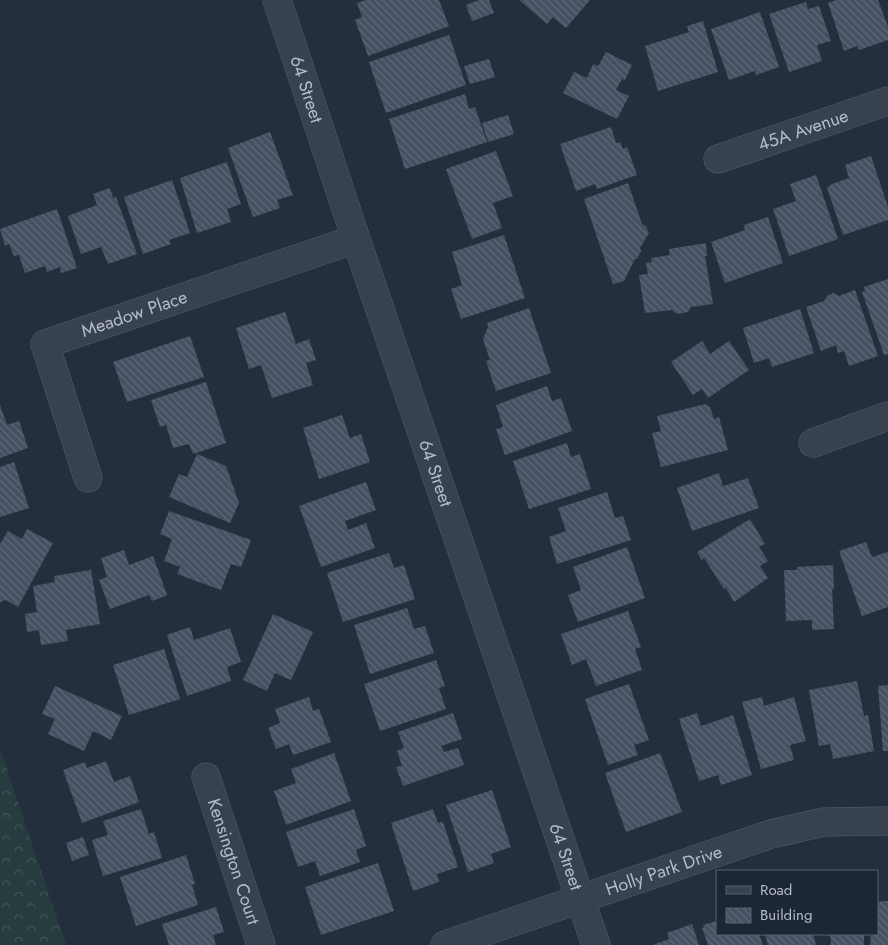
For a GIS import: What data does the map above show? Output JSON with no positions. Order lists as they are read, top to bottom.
{
  "streets": {
    "street": [
      "64 Street",
      "45A Avenue",
      "Meadow Place",
      "Kensington Court",
      "Holly Park Drive"
    ]
  },
  "crossings": [
    ["64 Street", "Meadow Place"],
    ["64 Street", "Holly Park Drive"]
  ],
  "legend": ["Road", "Building"]
}
